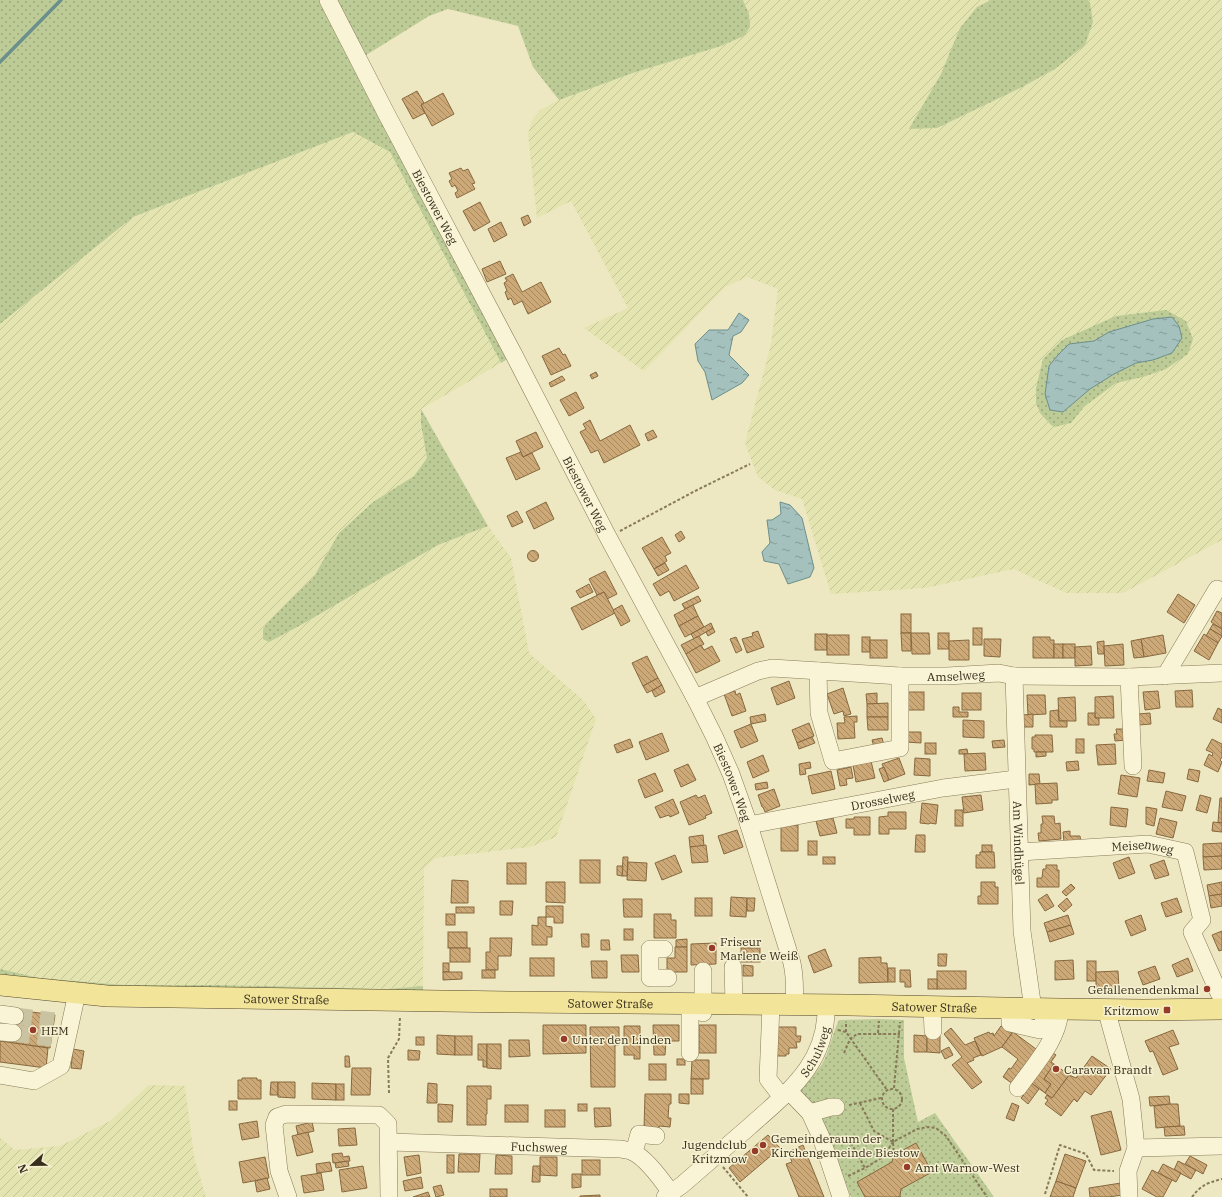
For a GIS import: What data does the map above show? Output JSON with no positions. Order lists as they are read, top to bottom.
{
  "streets": {
    "main road": ["Satower Straße"],
    "street": [
      "Biestower Weg",
      "Amselweg",
      "Drosselweg",
      "Am Windhügel",
      "Meisenweg",
      "Schulweg",
      "Fuchsweg"
    ]
  },
  "crossings": [
    ["Biestower Weg", "Amselweg"],
    ["Biestower Weg", "Drosselweg"],
    ["Biestower Weg", "Satower Straße"],
    ["Amselweg", "Am Windhügel"],
    ["Drosselweg", "Am Windhügel"],
    ["Am Windhügel", "Meisenweg"],
    ["Am Windhügel", "Satower Straße"],
    ["Meisenweg", "Satower Straße"],
    ["Satower Straße", "Schulweg"]
  ],
  "places": {
    "other": [
      "Friseur Marlene Weiß",
      "Gefallenendenkmal",
      "HEM",
      "Unter den Linden",
      "Caravan Brandt",
      "Gemeinderaum der Kirchengemeinde Biestow",
      "Jugendclub Kritzmow",
      "Amt Warnow-West"
    ],
    "transit": ["Kritzmow"]
  },
  "north": "left"
}
